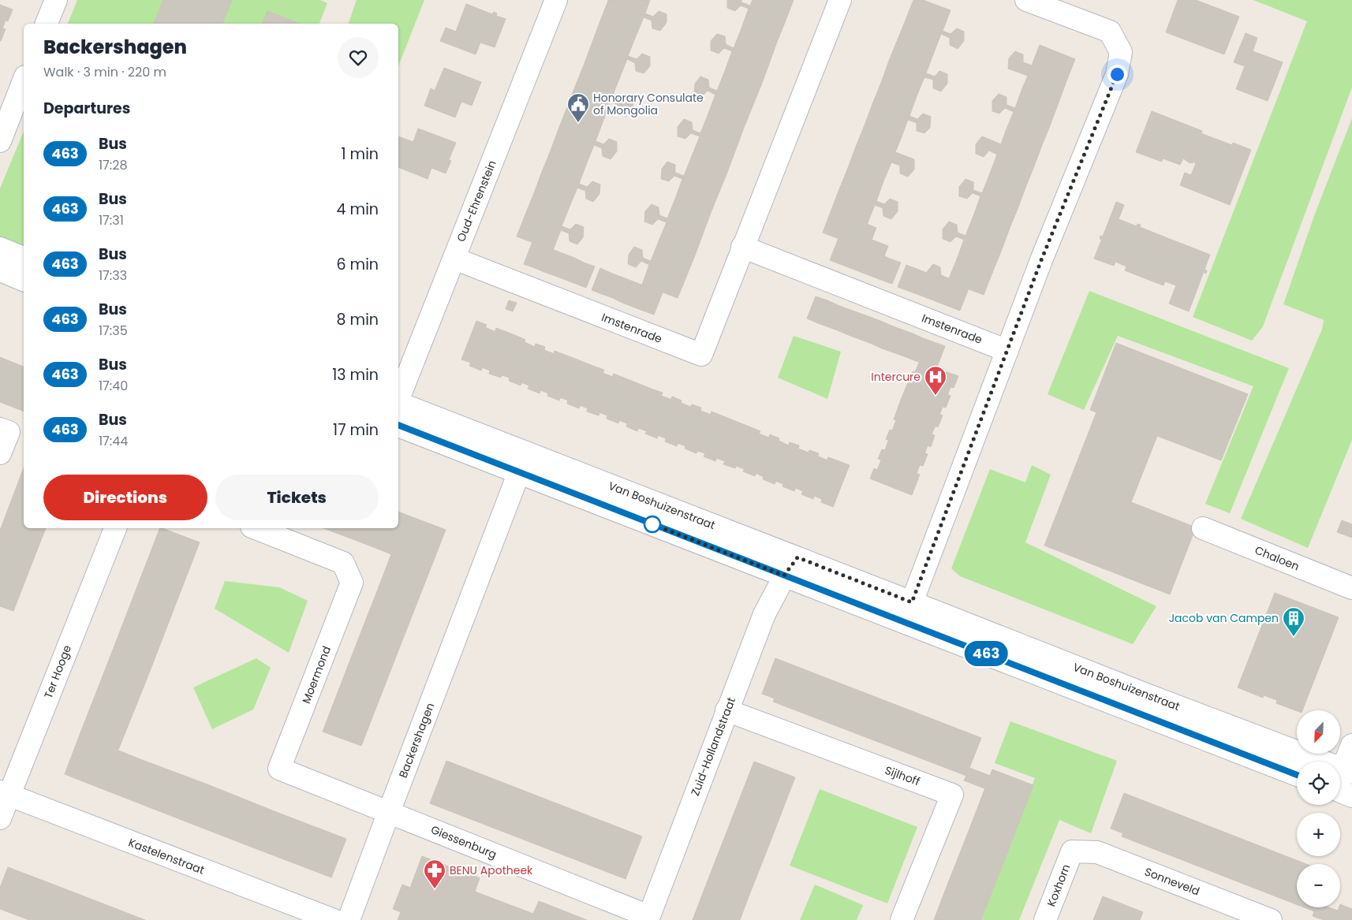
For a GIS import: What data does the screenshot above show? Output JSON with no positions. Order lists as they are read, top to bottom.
{
  "streets": {
    "street": [
      "Oud-Ehrenstein",
      "Imstenrade",
      "Van Boshuizenstraat",
      "Chaloen",
      "Ter Hooge",
      "Moermond",
      "Backershagen",
      "Zuid-Hollandstraat",
      "Sijlhoff",
      "Giessenburg",
      "Kastelenstraat",
      "Sonneveld",
      "Koxhorn"
    ]
  },
  "crossings": [
    ["Oud-Ehrenstein", "Imstenrade"],
    ["Van Boshuizenstraat", "Backershagen"],
    ["Van Boshuizenstraat", "Zuid-Hollandstraat"],
    ["Ter Hooge", "Kastelenstraat"],
    ["Moermond", "Backershagen"],
    ["Moermond", "Giessenburg"],
    ["Backershagen", "Giessenburg"],
    ["Zuid-Hollandstraat", "Sijlhoff"],
    ["Zuid-Hollandstraat", "Giessenburg"],
    ["Sonneveld", "Koxhorn"]
  ],
  "places": {
    "public building": ["Honorary Consulate of Mongolia"],
    "hospital": ["Intercure"],
    "building": ["Jacob van Campen"],
    "pharmacy": ["BENU Apotheek"]
  },
  "lines": ["bus line 463"],
  "north": "bottom left",
  "page": {
    "on_map": "463",
    "heading": [
      ["Backershagen", "Walk · 3 min · 220 m"],
      "Departures"
    ],
    "list": [
      {
        "mark": "463",
        "name": "Bus",
        "note": "17:28",
        "value": "1 min"
      },
      {
        "mark": "463",
        "name": "Bus",
        "note": "17:31",
        "value": "4 min"
      },
      {
        "mark": "463",
        "name": "Bus",
        "note": "17:33",
        "value": "6 min"
      },
      {
        "mark": "463",
        "name": "Bus",
        "note": "17:35",
        "value": "8 min"
      },
      {
        "mark": "463",
        "name": "Bus",
        "note": "17:40",
        "value": "13 min"
      },
      {
        "mark": "463",
        "name": "Bus",
        "note": "17:44",
        "value": "17 min"
      }
    ],
    "buttons": ["Directions", "Tickets"],
    "map_buttons": ["+", "−"]
  }
}
